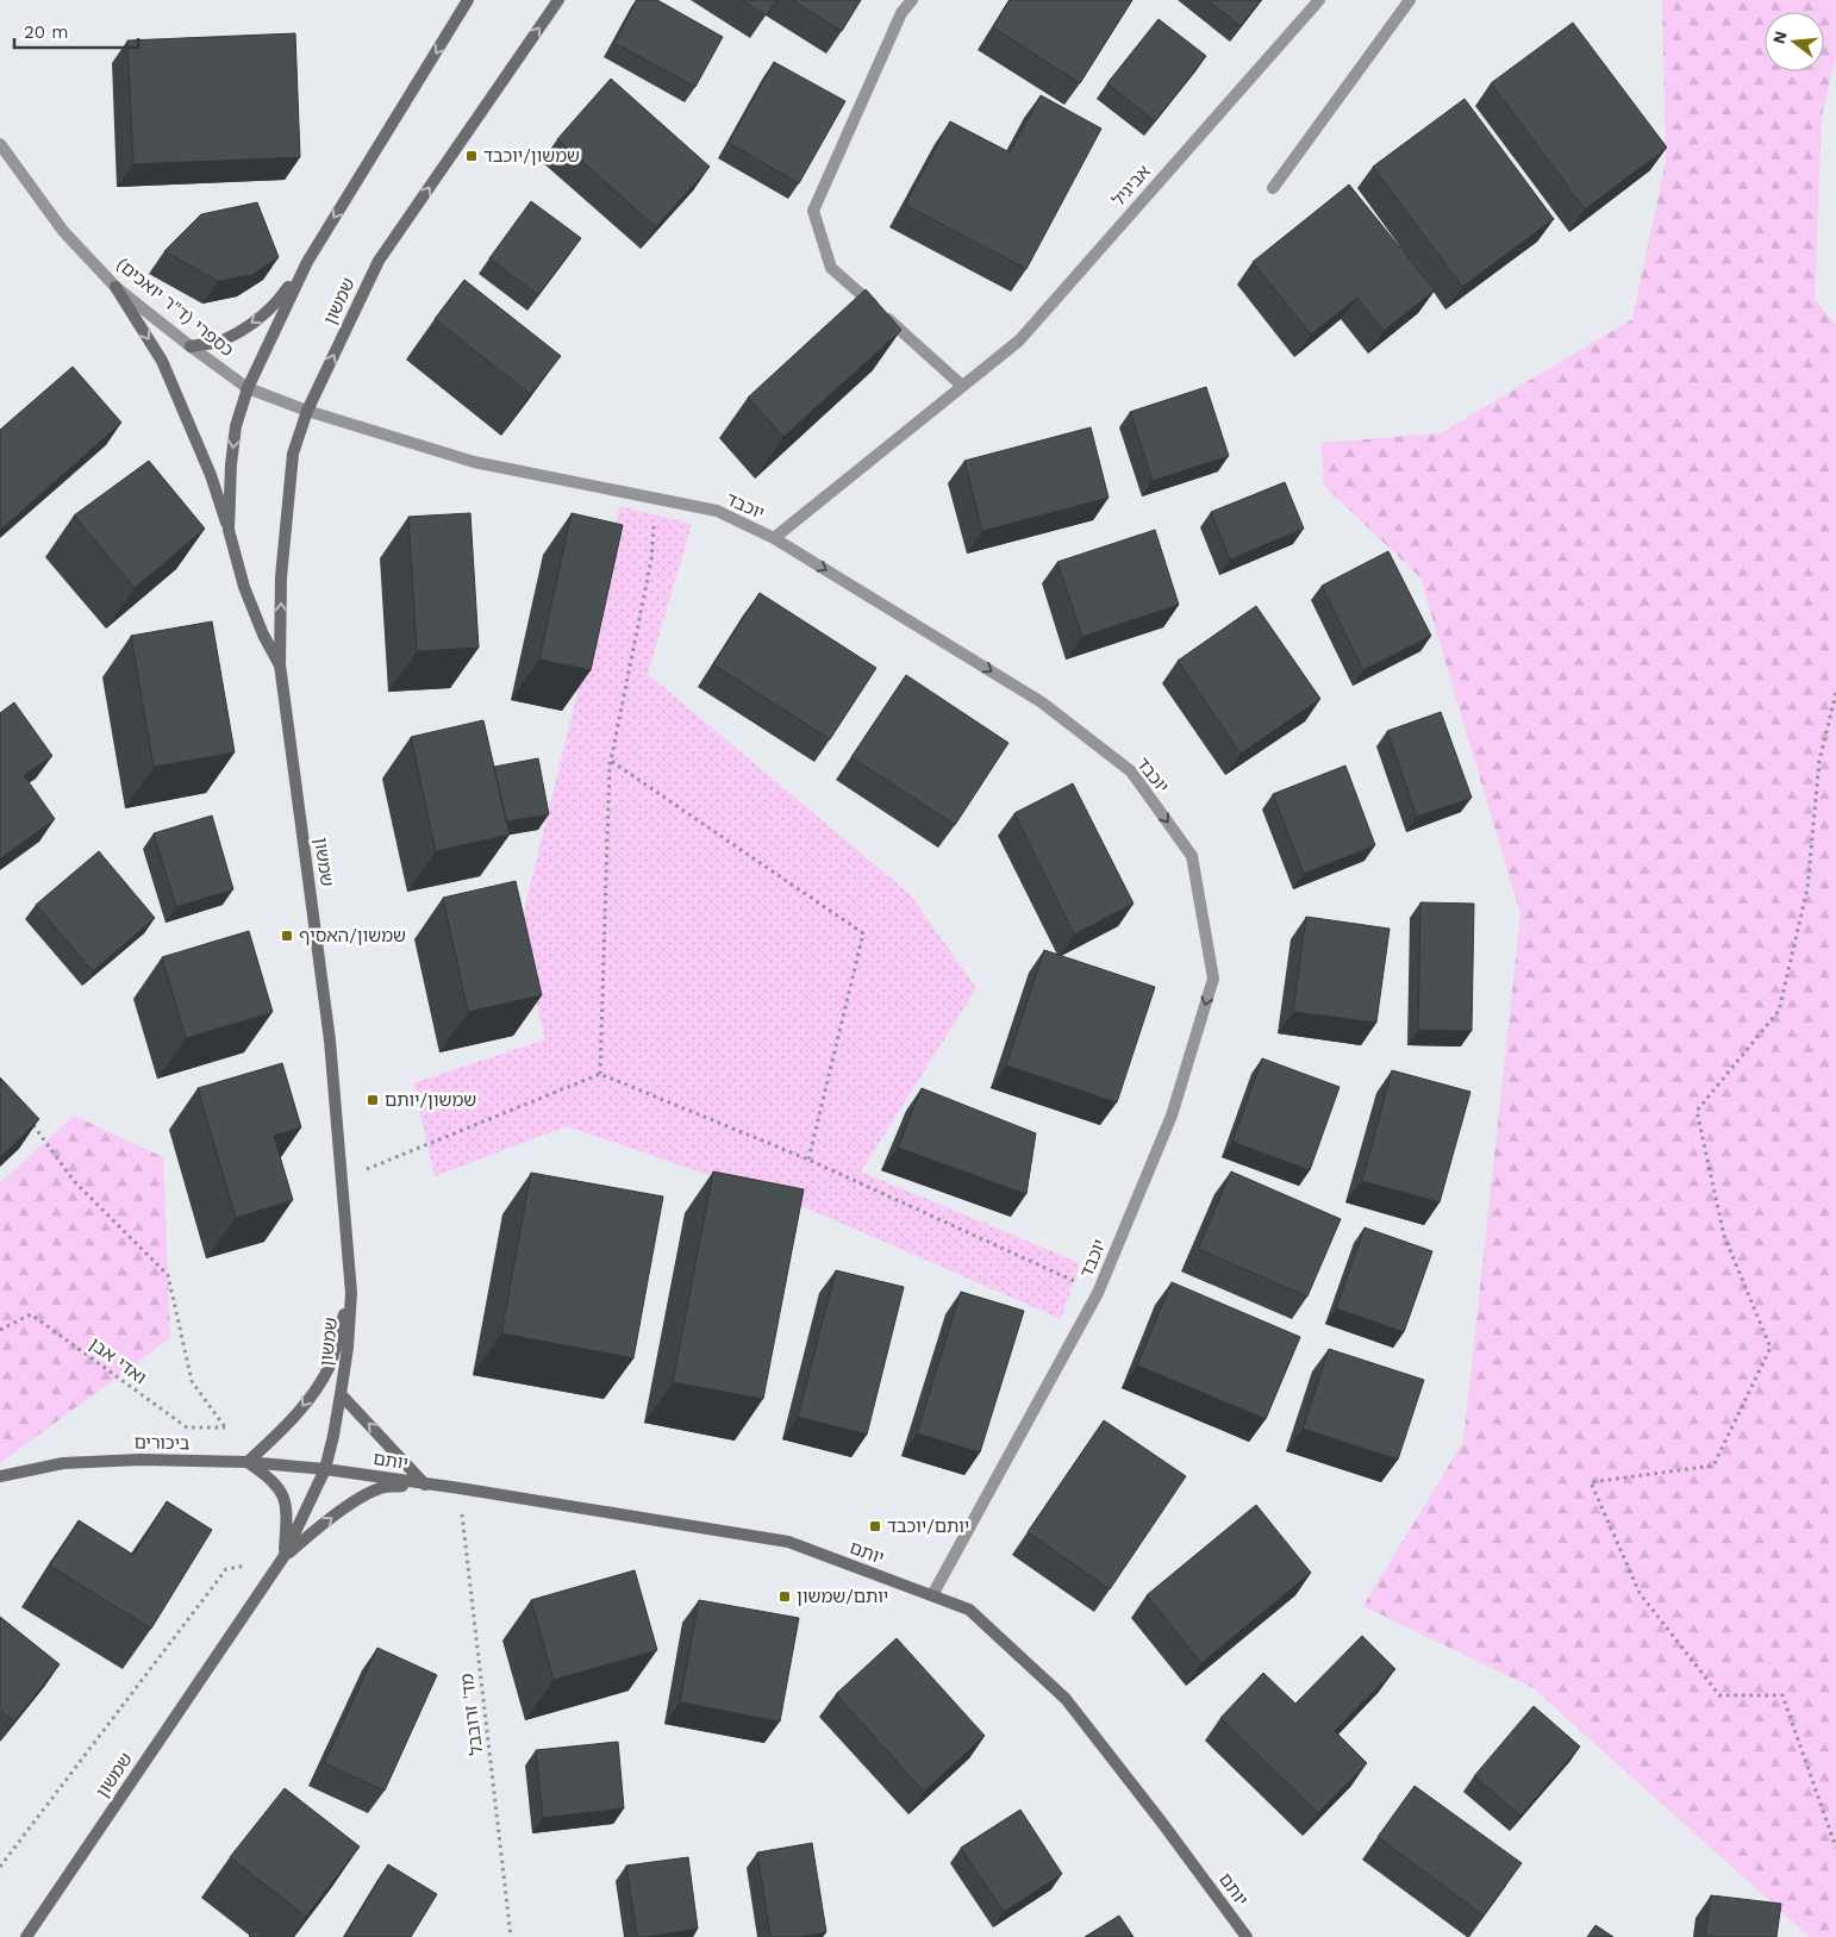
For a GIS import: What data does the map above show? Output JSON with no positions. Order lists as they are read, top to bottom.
{
  "streets": {
    "street": [
      "אביגיל",
      "שמשון",
      "כספרי (ד\"ר יואכים)",
      "יוכבד",
      "ביכורים",
      "יותם"
    ],
    "path": ["ואדי אבן", "מד' זרובבל"]
  },
  "crossings": [
    ["אביגיל", "יוכבד"],
    ["שמשון", "כספרי (ד\"ר יואכים)"],
    ["שמשון", "יוכבד"],
    ["שמשון", "ביכורים"],
    ["שמשון", "יותם"],
    ["כספרי (ד\"ר יואכים)", "יוכבד"],
    ["יוכבד", "יותם"],
    ["ביכורים", "יותם"],
    ["יותם", "מד' זרובבל"]
  ],
  "one_way": ["יוכבד"],
  "places": {
    "transit": [
      "שמשון/יוכבד",
      "שמשון/האסיף",
      "שמשון/יותם",
      "יותם/יוכבד",
      "יותם/שמשון"
    ]
  },
  "scale_bar": "20 m",
  "north": "left"
}
